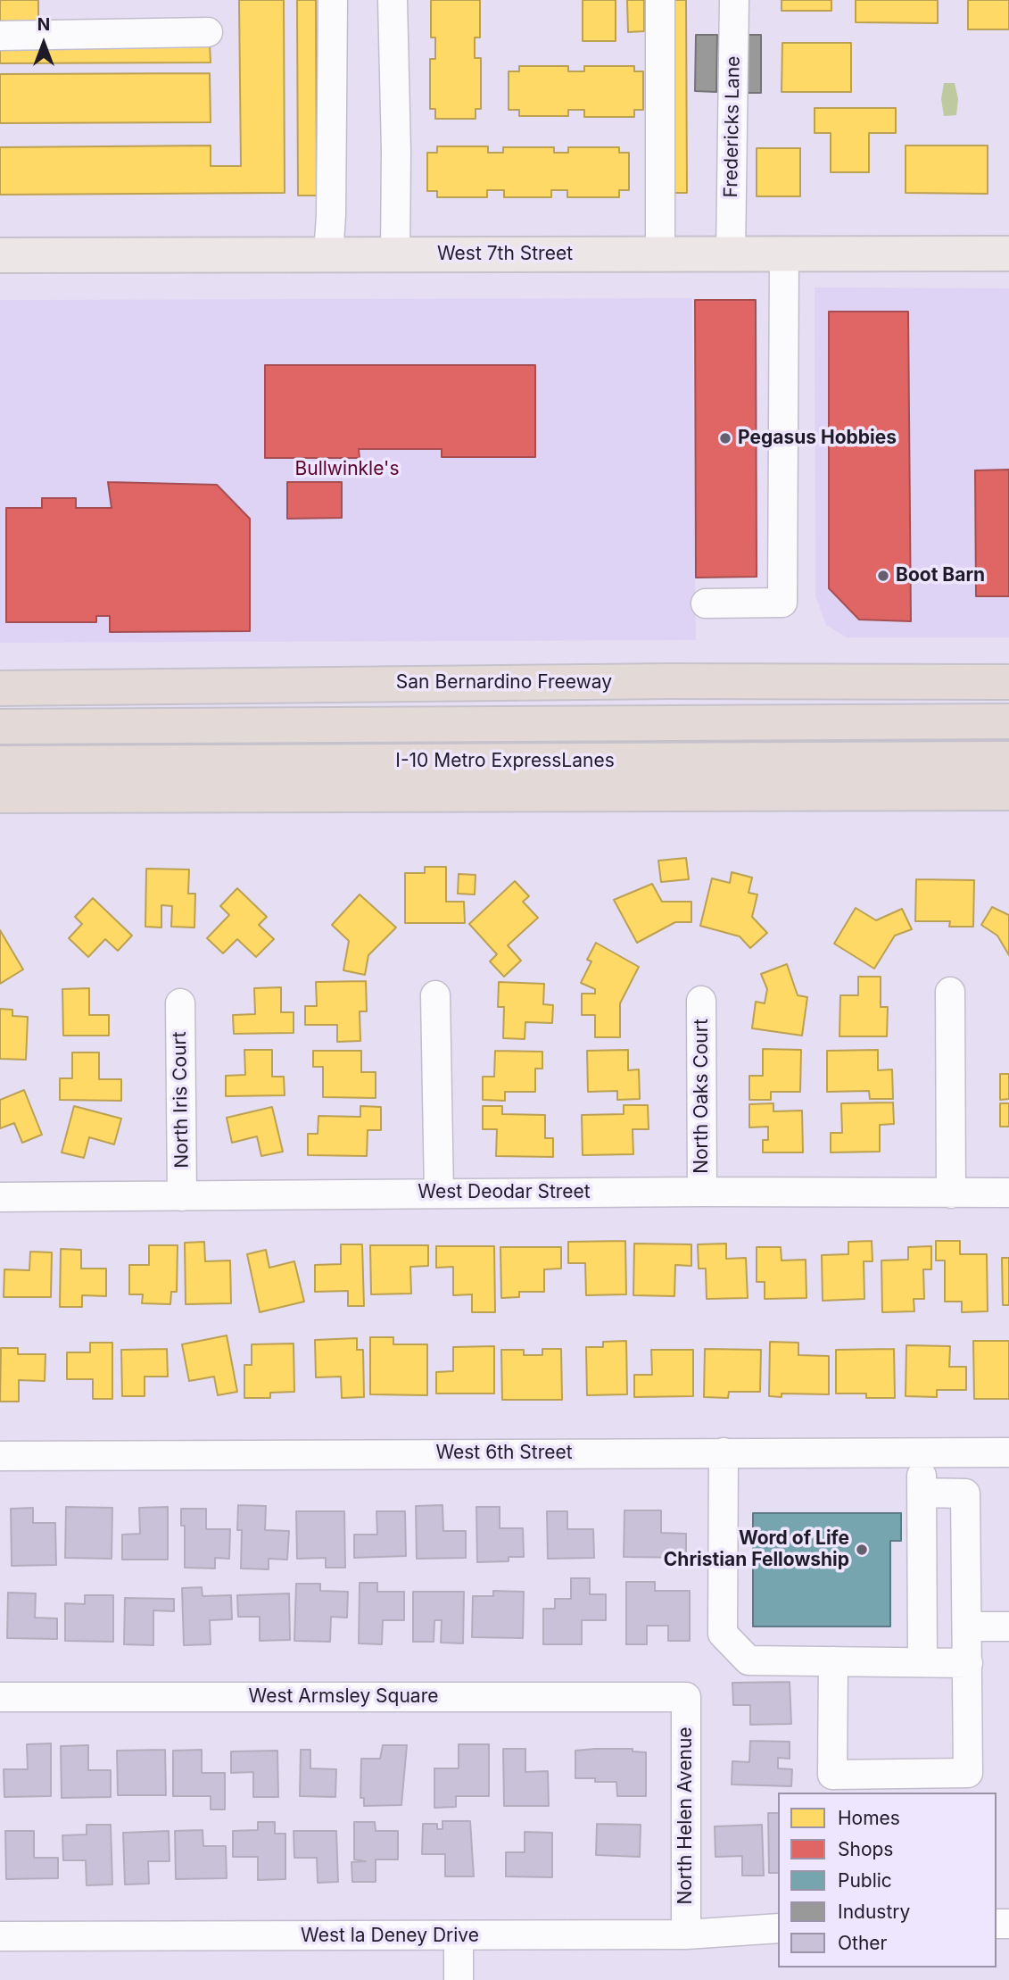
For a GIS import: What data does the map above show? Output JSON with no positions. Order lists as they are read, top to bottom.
{
  "streets": {
    "highway": ["San Bernardino Freeway", "I-10 Metro ExpressLanes"],
    "main road": ["West 7th Street"],
    "street": [
      "Fredericks Lane",
      "North Oaks Court",
      "North Iris Court",
      "West Deodar Street",
      "West 6th Street",
      "West Armsley Square",
      "North Helen Avenue",
      "West la Deney Drive"
    ]
  },
  "crossings": [
    ["Fredericks Lane", "West 7th Street"],
    ["North Oaks Court", "West Deodar Street"],
    ["North Iris Court", "West Deodar Street"],
    ["West Armsley Square", "North Helen Avenue"],
    ["North Helen Avenue", "West la Deney Drive"]
  ],
  "parks": ["Bullwinkle's"],
  "places": ["Pegasus Hobbies", "Boot Barn", "Word of Life Christian Fellowship"],
  "legend": [
    "Homes",
    "Shops",
    "Public",
    "Industry",
    "Other"
  ],
  "north": "top"
}
